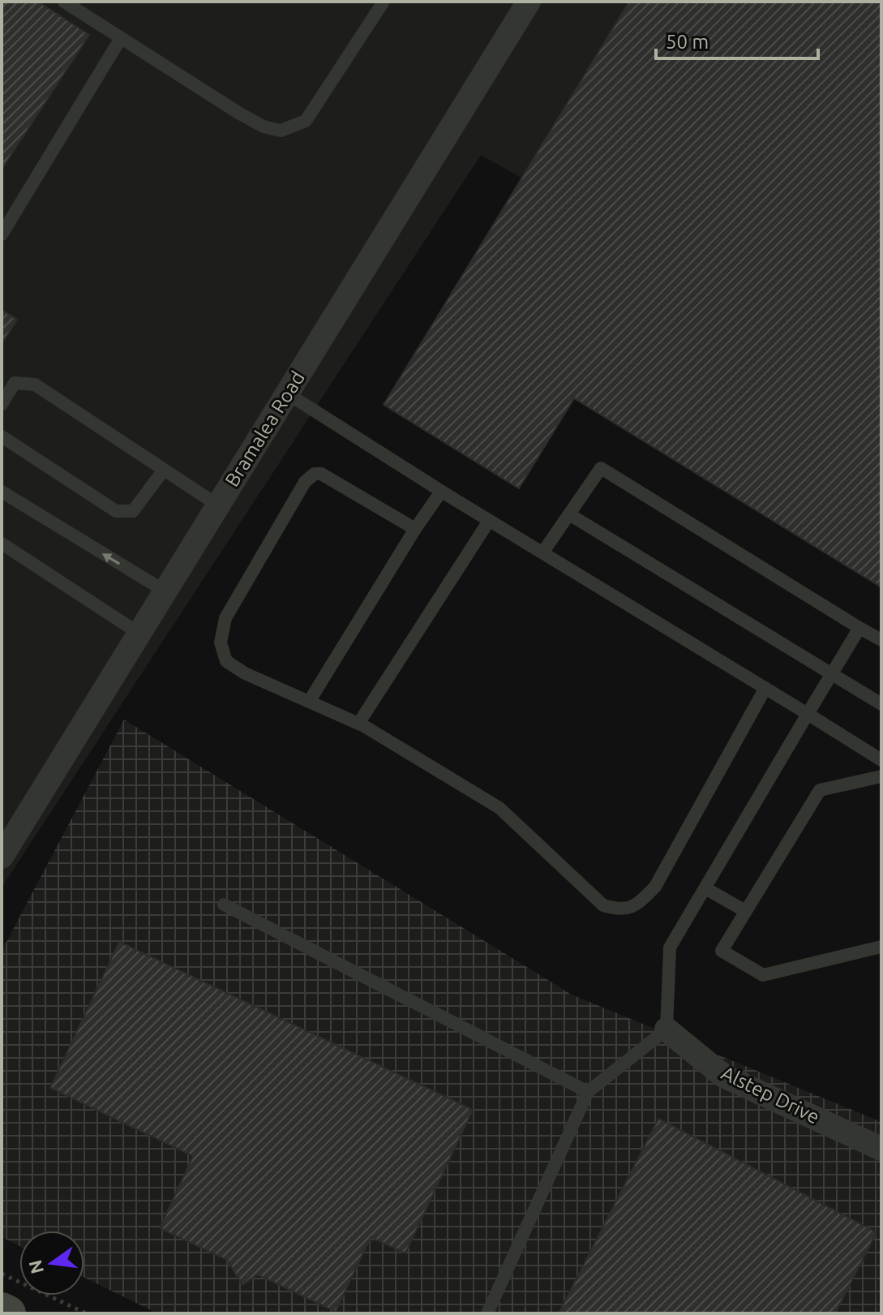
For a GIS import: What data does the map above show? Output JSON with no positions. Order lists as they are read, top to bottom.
{
  "streets": {
    "street": ["Bramalea Road", "Alstep Drive"]
  },
  "scale_bar": "50 m",
  "north": "left"
}
